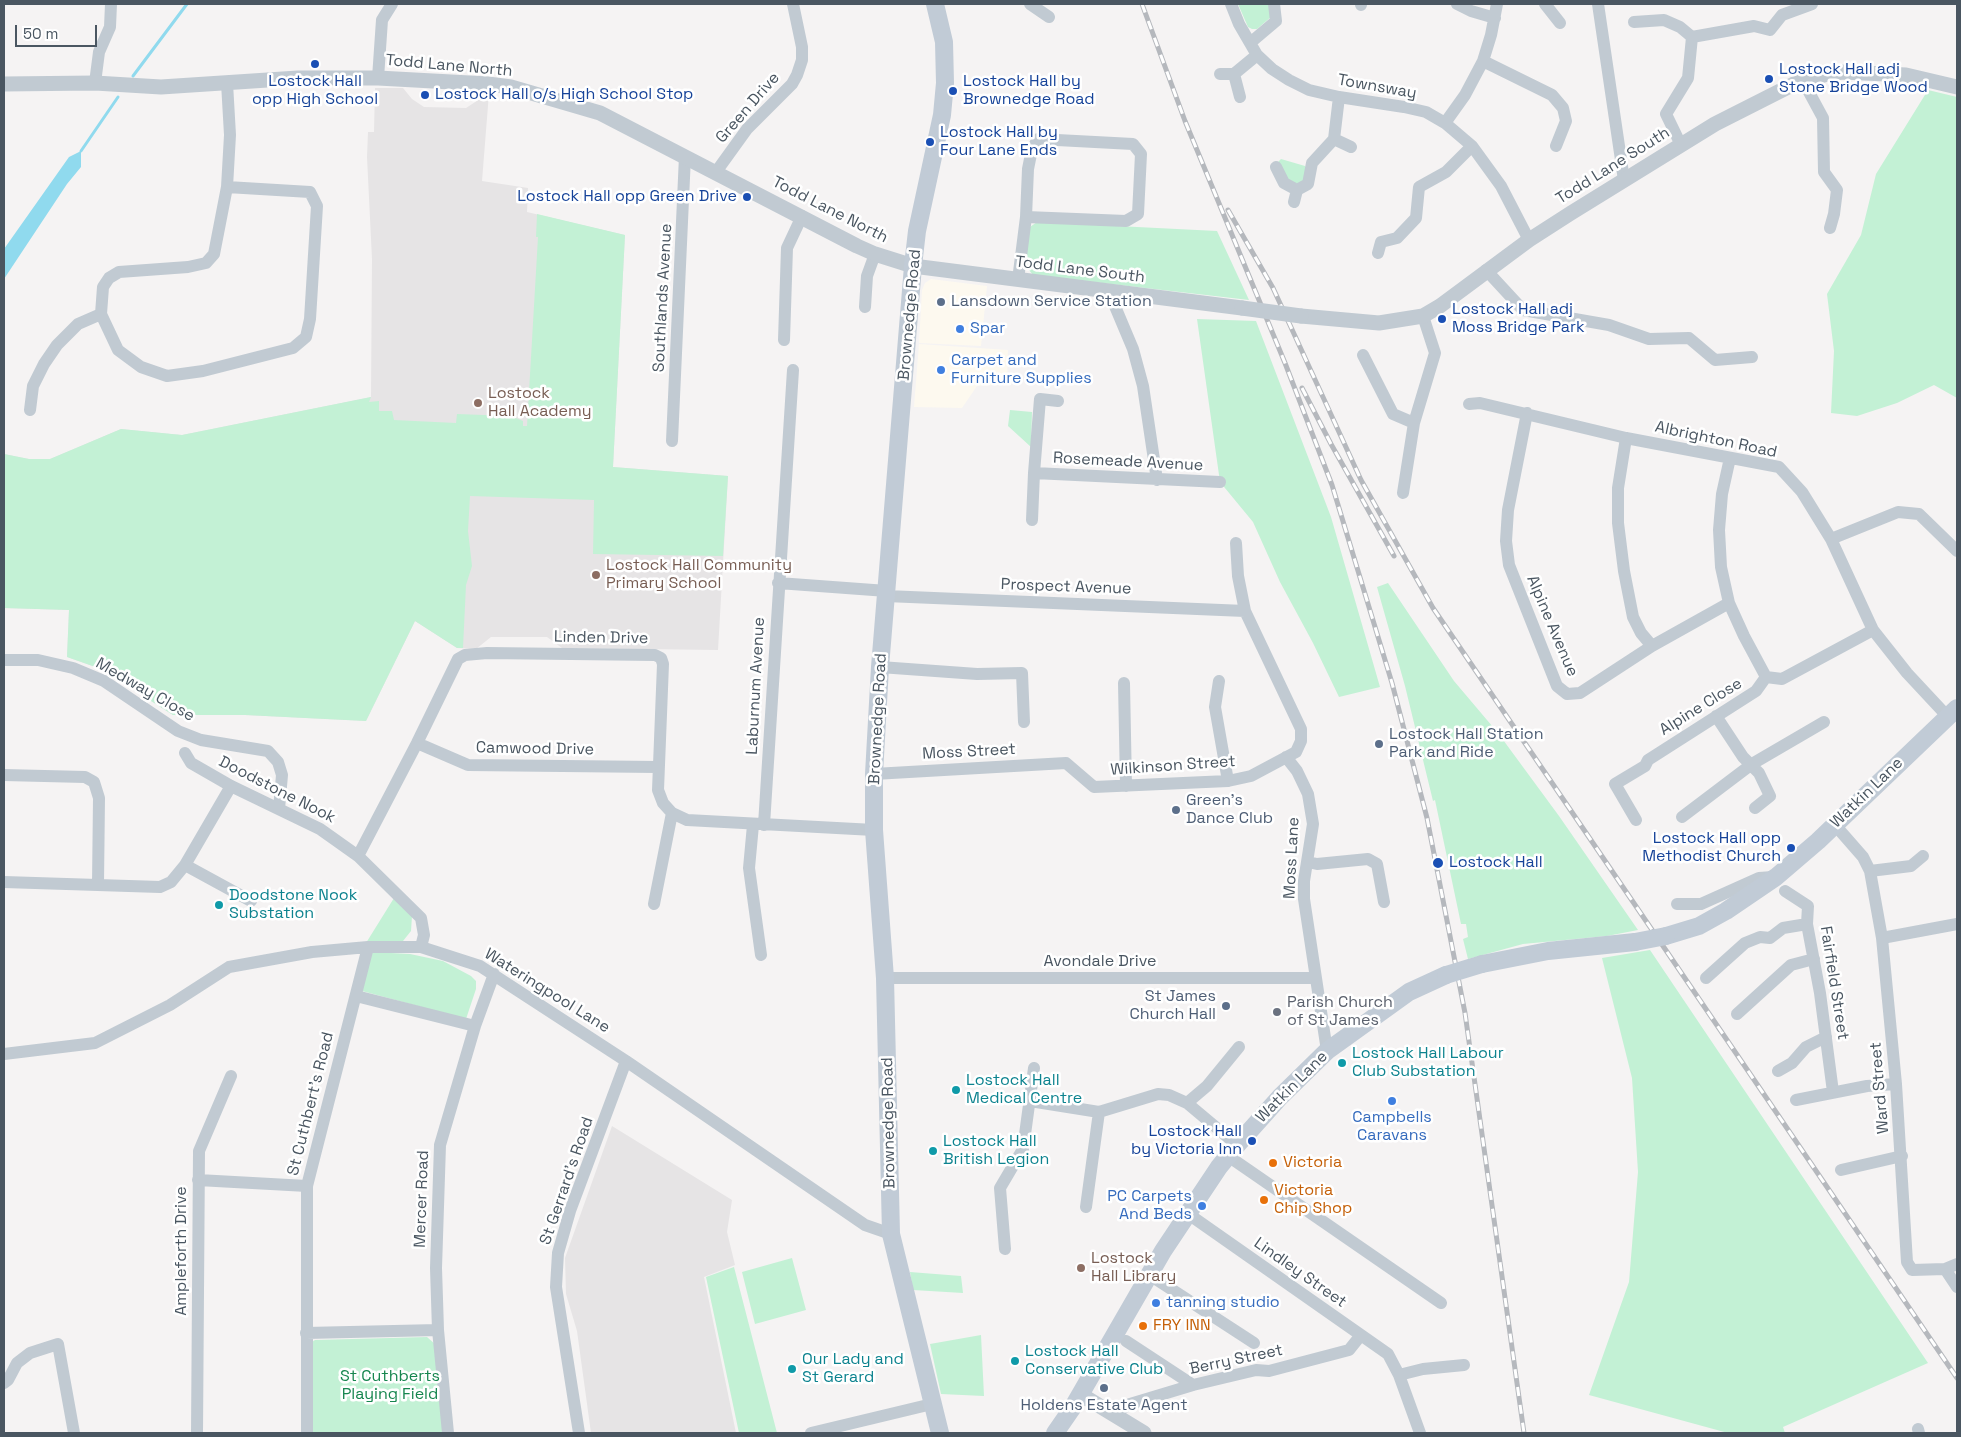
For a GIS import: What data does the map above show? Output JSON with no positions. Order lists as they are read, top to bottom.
{
  "streets": {
    "main road": ["Brownedge Road", "Watkin Lane"],
    "street": [
      "Todd Lane North",
      "Townsway",
      "Green Drive",
      "Todd Lane South",
      "Southlands Avenue",
      "Albrighton Road",
      "Rosemeade Avenue",
      "Prospect Avenue",
      "Alpine Avenue",
      "Linden Drive",
      "Laburnum Avenue",
      "Medway Close",
      "Alpine Close",
      "Camwood Drive",
      "Moss Street",
      "Wilkinson Street",
      "Doodstone Nook",
      "Moss Lane",
      "Avondale Drive",
      "Fairfield Street",
      "Wateringpool Lane",
      "Ward Street",
      "St Cuthbert's Road",
      "St Gerrard's Road",
      "Mercer Road",
      "Ampleforth Drive",
      "Lindley Street",
      "Berry Street"
    ]
  },
  "crossings": [
    ["Todd Lane North", "Green Drive"],
    ["Todd Lane North", "Todd Lane South"],
    ["Todd Lane North", "Southlands Avenue"],
    ["Todd Lane North", "Brownedge Road"],
    ["Townsway", "Todd Lane South"],
    ["Todd Lane South", "Brownedge Road"],
    ["Brownedge Road", "Prospect Avenue"],
    ["Brownedge Road", "Moss Street"],
    ["Brownedge Road", "Avondale Drive"],
    ["Brownedge Road", "Wateringpool Lane"],
    ["Albrighton Road", "Alpine Avenue"],
    ["Albrighton Road", "Watkin Lane"],
    ["Prospect Avenue", "Laburnum Avenue"],
    ["Linden Drive", "Camwood Drive"],
    ["Linden Drive", "Doodstone Nook"],
    ["Medway Close", "Doodstone Nook"],
    ["Moss Street", "Wilkinson Street"],
    ["Wilkinson Street", "Moss Lane"],
    ["Doodstone Nook", "Wateringpool Lane"],
    ["Watkin Lane", "Moss Lane"],
    ["Watkin Lane", "Fairfield Street"],
    ["Watkin Lane", "Ward Street"],
    ["Moss Lane", "Avondale Drive"],
    ["Wateringpool Lane", "St Cuthbert's Road"],
    ["Wateringpool Lane", "St Gerrard's Road"],
    ["Wateringpool Lane", "Mercer Road"],
    ["Lindley Street", "Berry Street"]
  ],
  "parks": ["St Cuthberts Playing Field"],
  "places": [
    "Lostock Hall opp High School",
    "Lostock Hall adj Stone Bridge Wood",
    "Lostock Hall by Brownedge Road",
    "Lostock Hall o/s High School Stop",
    "Lostock Hall by Four Lane Ends",
    "Lostock Hall opp Green Drive",
    "Lansdown Service Station",
    "Lostock Hall adj Moss Bridge Park",
    "Spar",
    "Carpet and Furniture Supplies",
    "Lostock Hall Academy",
    "Lostock Hall Community Primary School",
    "Lostock Hall Station Park and Ride",
    "Green's Dance Club",
    "Lostock Hall opp Methodist Church",
    "Lostock Hall",
    "Doodstone Nook Substation",
    "St James Church Hall",
    "Parish Church of St James",
    "Lostock Hall Labour Club Substation",
    "Lostock Hall Medical Centre",
    "Campbells Caravans",
    "Lostock Hall by Victoria Inn",
    "Lostock Hall British Legion",
    "Victoria",
    "Victoria Chip Shop",
    "PC Carpets And Beds",
    "Lostock Hall Library",
    "tanning studio",
    "FRY INN",
    "Lostock Hall Conservative Club",
    "Our Lady and St Gerard",
    "Holdens Estate Agent"
  ],
  "scale_bar": "50 m"
}
